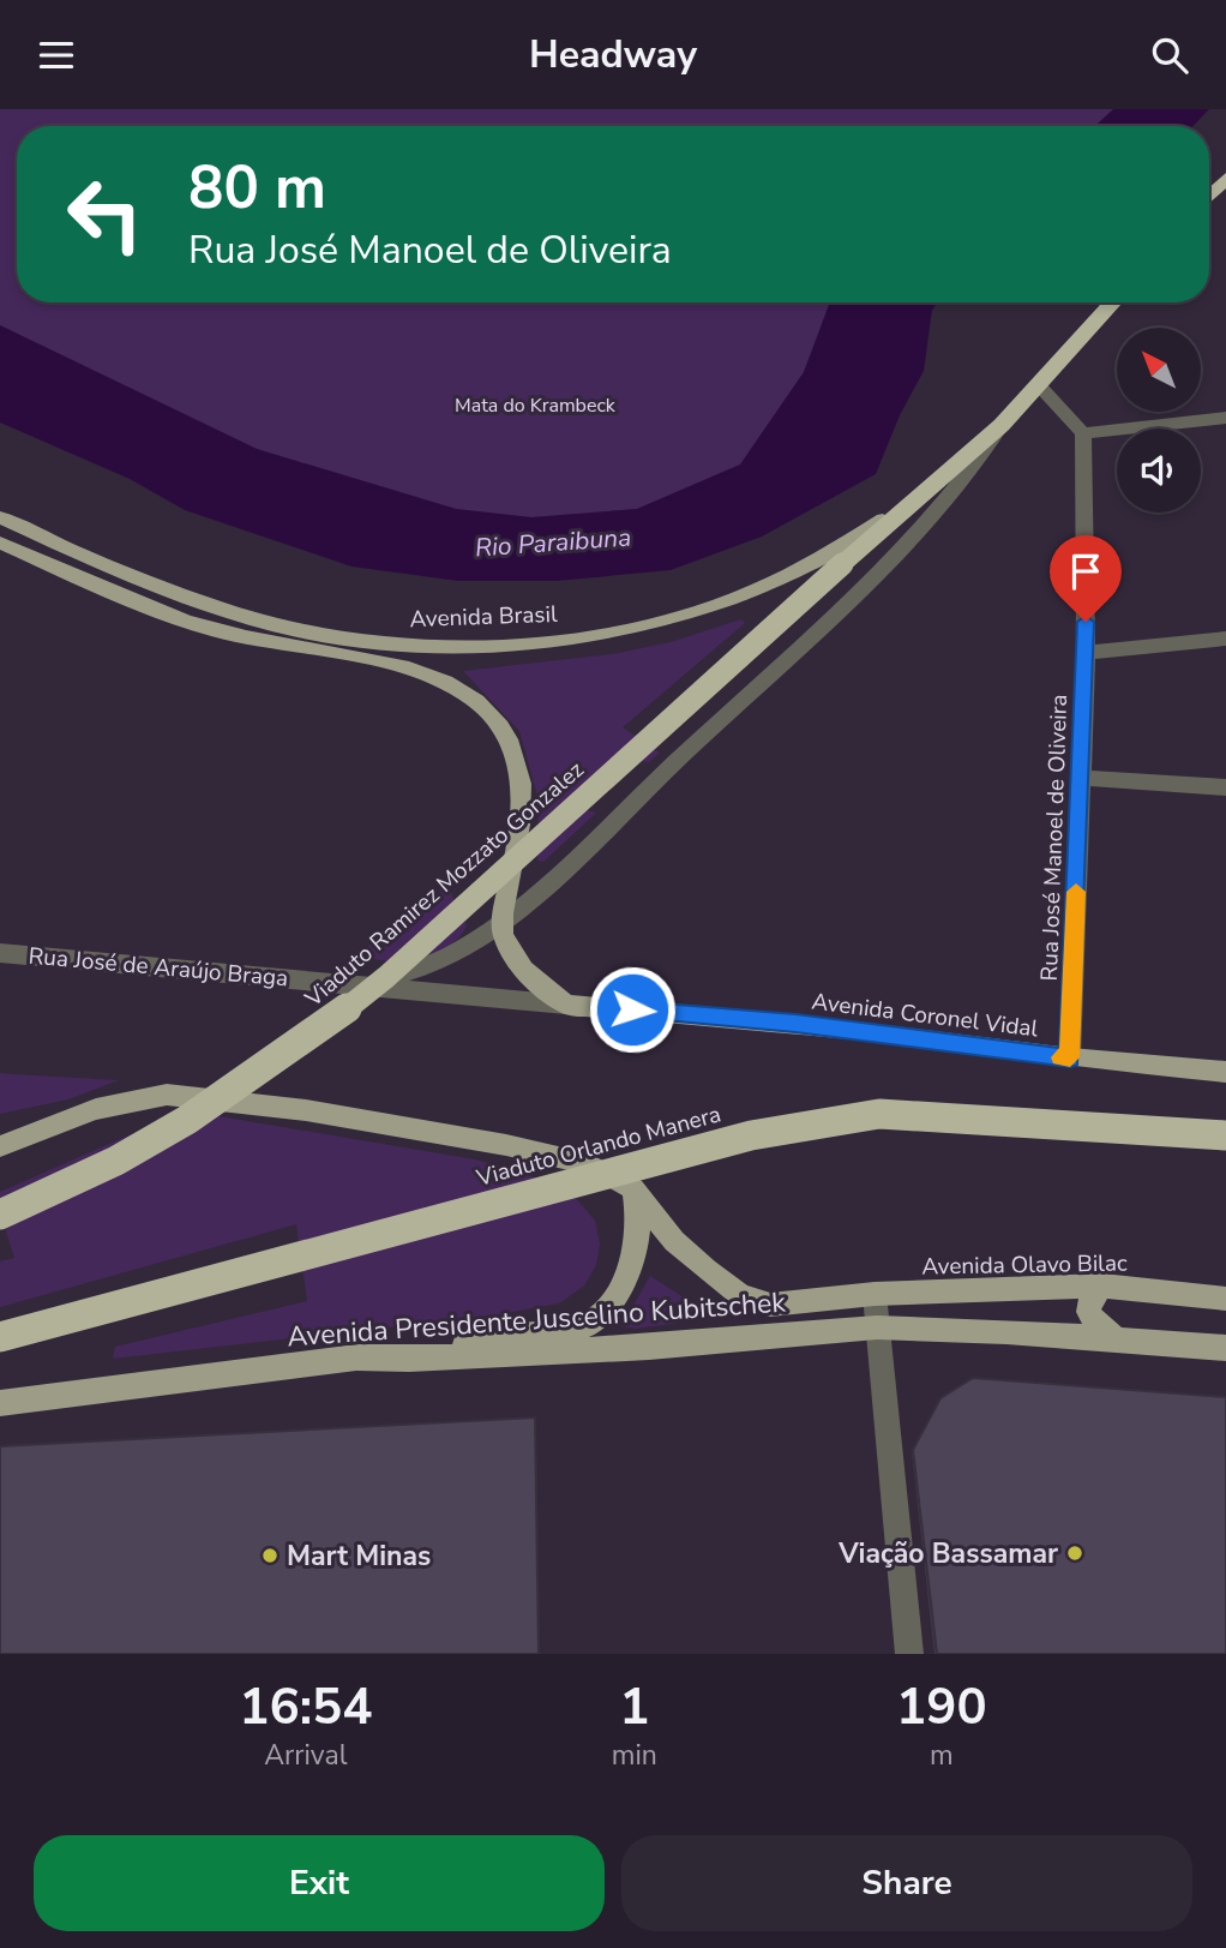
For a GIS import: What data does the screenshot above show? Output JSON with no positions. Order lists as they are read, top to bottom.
{
  "streets": {
    "highway": ["Avenida Brasil", "Viaduto Ramirez Mozzato Gonzalez", "Viaduto Orlando Manera"],
    "main road": ["Avenida Coronel Vidal", "Avenida Olavo Bilac", "Avenida Presidente Juscelino Kubitschek"],
    "street": ["Rua José Manoel de Oliveira", "Rua José de Araújo Braga"]
  },
  "crossings": [
    ["Avenida Brasil", "Viaduto Ramirez Mozzato Gonzalez"],
    ["Avenida Brasil", "Rua José de Araújo Braga"],
    ["Rua José Manoel de Oliveira", "Avenida Coronel Vidal"],
    ["Rua José de Araújo Braga", "Avenida Coronel Vidal"],
    ["Avenida Olavo Bilac", "Avenida Presidente Juscelino Kubitschek"]
  ],
  "water": ["Rio Paraibuna"],
  "parks": ["Mata do Krambeck"],
  "places": ["Viação Bassamar", "Mart Minas"],
  "north": "top left",
  "page": {
    "header": "Headway",
    "turn": ["80 m", "Rua José Manoel de Oliveira"],
    "eta": [
      "16:54",
      "Arrival",
      "1",
      "min",
      "190",
      "m"
    ],
    "buttons": ["Exit", "Share"]
  }
}
